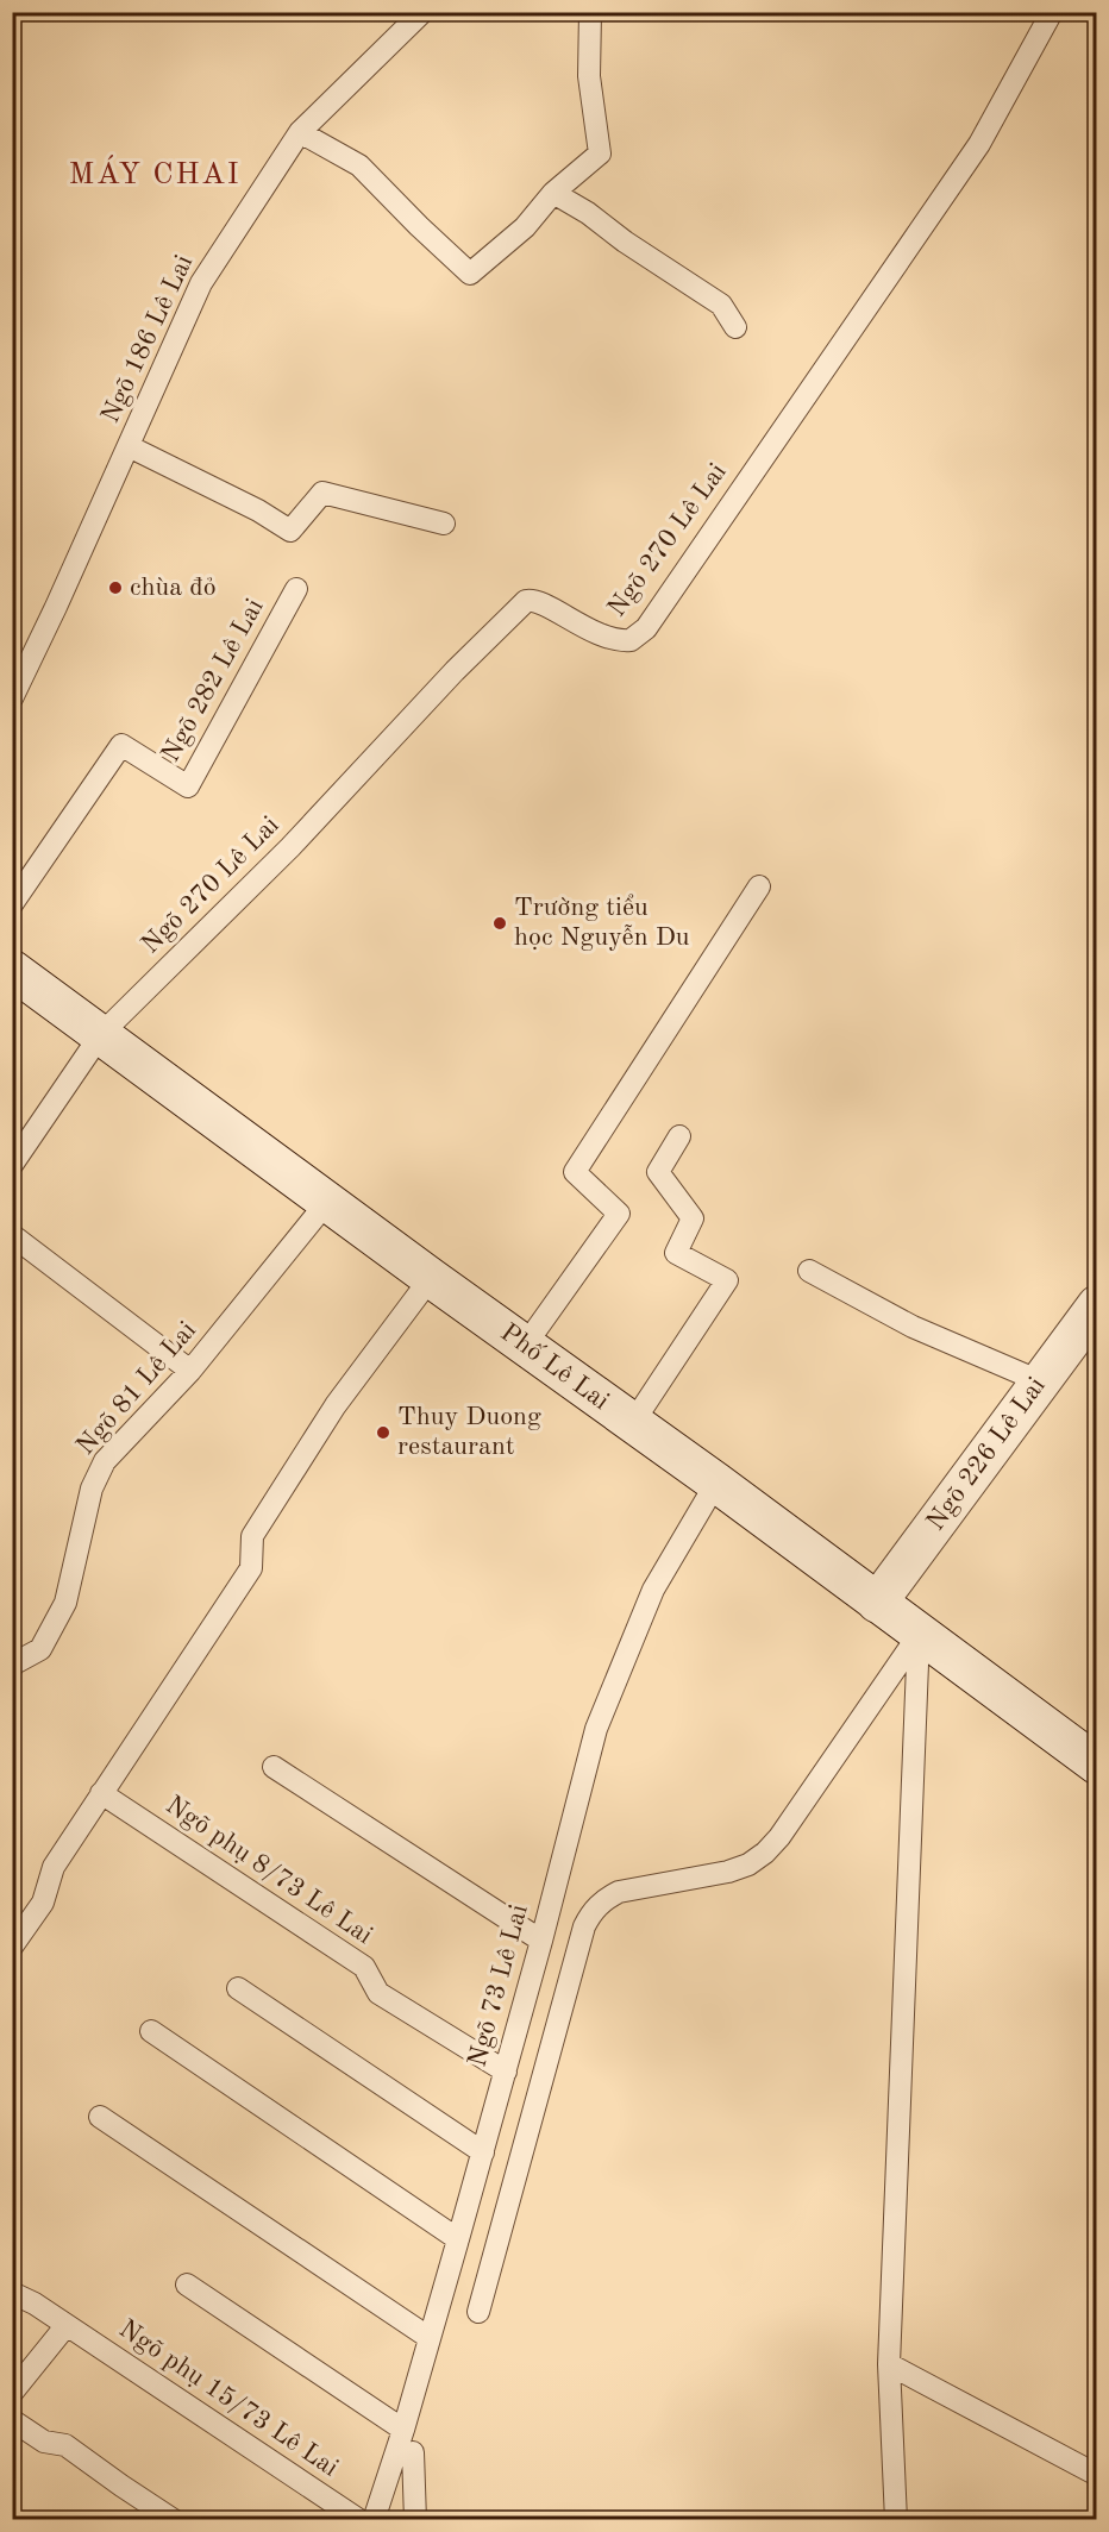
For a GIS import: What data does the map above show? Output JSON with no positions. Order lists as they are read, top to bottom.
{
  "streets": {
    "street": ["Phố Lê Lai", "Ngõ 226 Lê Lai"],
    "lane": [
      "Ngõ 186 Lê Lai",
      "Ngõ 270 Lê Lai",
      "Ngõ 282 Lê Lai",
      "Ngõ 81 Lê Lai",
      "Ngõ phụ 8/73 Lê Lai",
      "Ngõ 73 Lê Lai",
      "Ngõ phụ 15/73 Lê Lai"
    ]
  },
  "crossings": [
    ["Ngõ 270 Lê Lai", "Phố Lê Lai"],
    ["Phố Lê Lai", "Ngõ 81 Lê Lai"],
    ["Phố Lê Lai", "Ngõ 226 Lê Lai"],
    ["Phố Lê Lai", "Ngõ 73 Lê Lai"],
    ["Ngõ phụ 8/73 Lê Lai", "Ngõ 73 Lê Lai"]
  ],
  "districts": ["MÁY CHAI"],
  "places": ["chùa đỏ", "Trường tiểu học Nguyễn Du", "Thuy Duong restaurant"]
}
